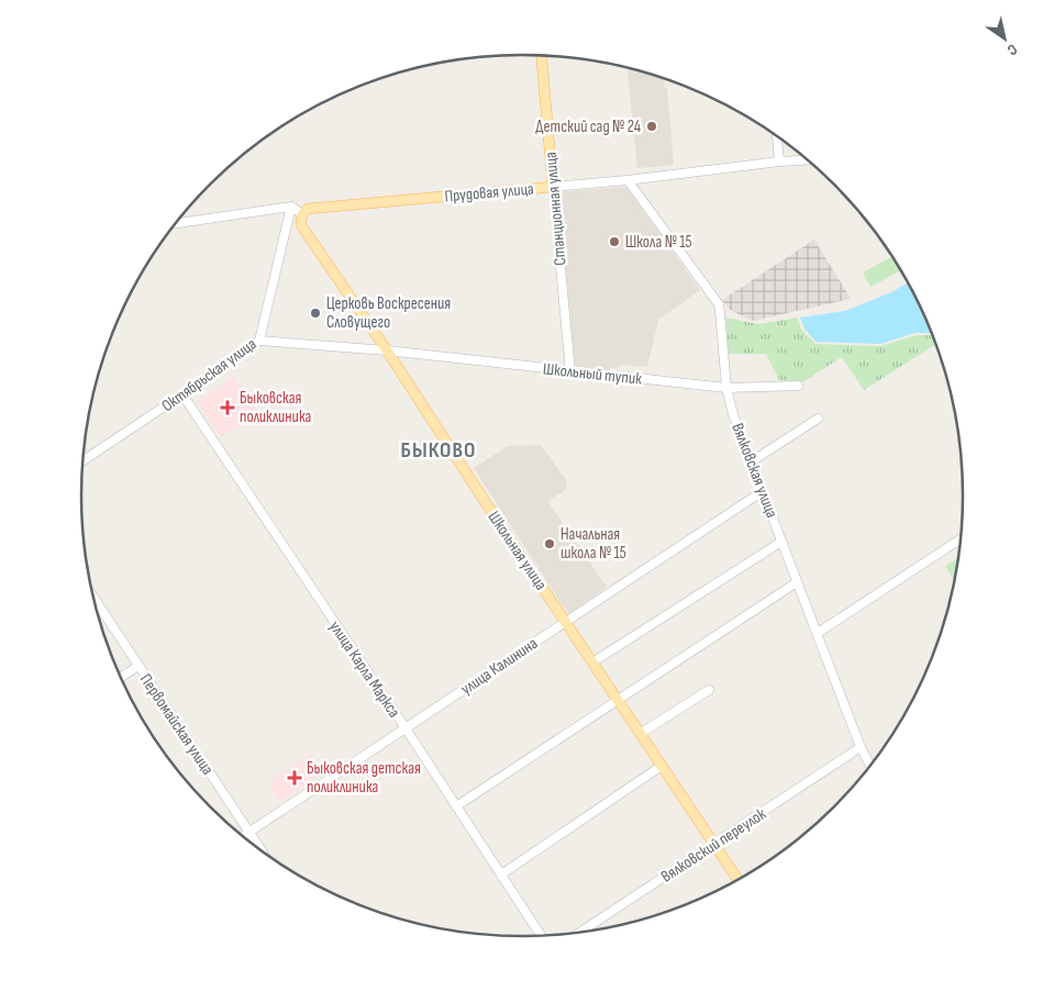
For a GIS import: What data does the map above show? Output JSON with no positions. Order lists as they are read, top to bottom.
{
  "streets": {
    "main road": ["Прудовая улица", "Станционная улица", "Школьная улица"],
    "street": [
      "Школьный тупик",
      "Октябрьская улица",
      "Вялковская улица",
      "улица Калинина",
      "улица Карла Маркса",
      "Первомайская улица",
      "Вялковский переулок"
    ]
  },
  "crossings": [
    ["Прудовая улица", "Станционная улица"],
    ["Прудовая улица", "Вялковская улица"],
    ["Прудовая улица", "Школьная улица"],
    ["Станционная улица", "Школьный тупик"],
    ["Школьный тупик", "Октябрьская улица"],
    ["Школьный тупик", "Вялковская улица"],
    ["Школьный тупик", "Школьная улица"],
    ["Октябрьская улица", "улица Карла Маркса"],
    ["Вялковская улица", "улица Калинина"],
    ["Вялковская улица", "Вялковский переулок"],
    ["Школьная улица", "улица Калинина"],
    ["Школьная улица", "Вялковский переулок"],
    ["улица Калинина", "улица Карла Маркса"],
    ["улица Калинина", "Первомайская улица"]
  ],
  "districts": ["БЫКОВО"],
  "places": {
    "other": [
      "Детский сад № 24",
      "Школа № 15",
      "Церковь Воскресения Словущего",
      "Начальная школа № 15"
    ],
    "health": ["Быковская поликлиника", "Быковская детская поликлиника"]
  },
  "north": "bottom right"
}
